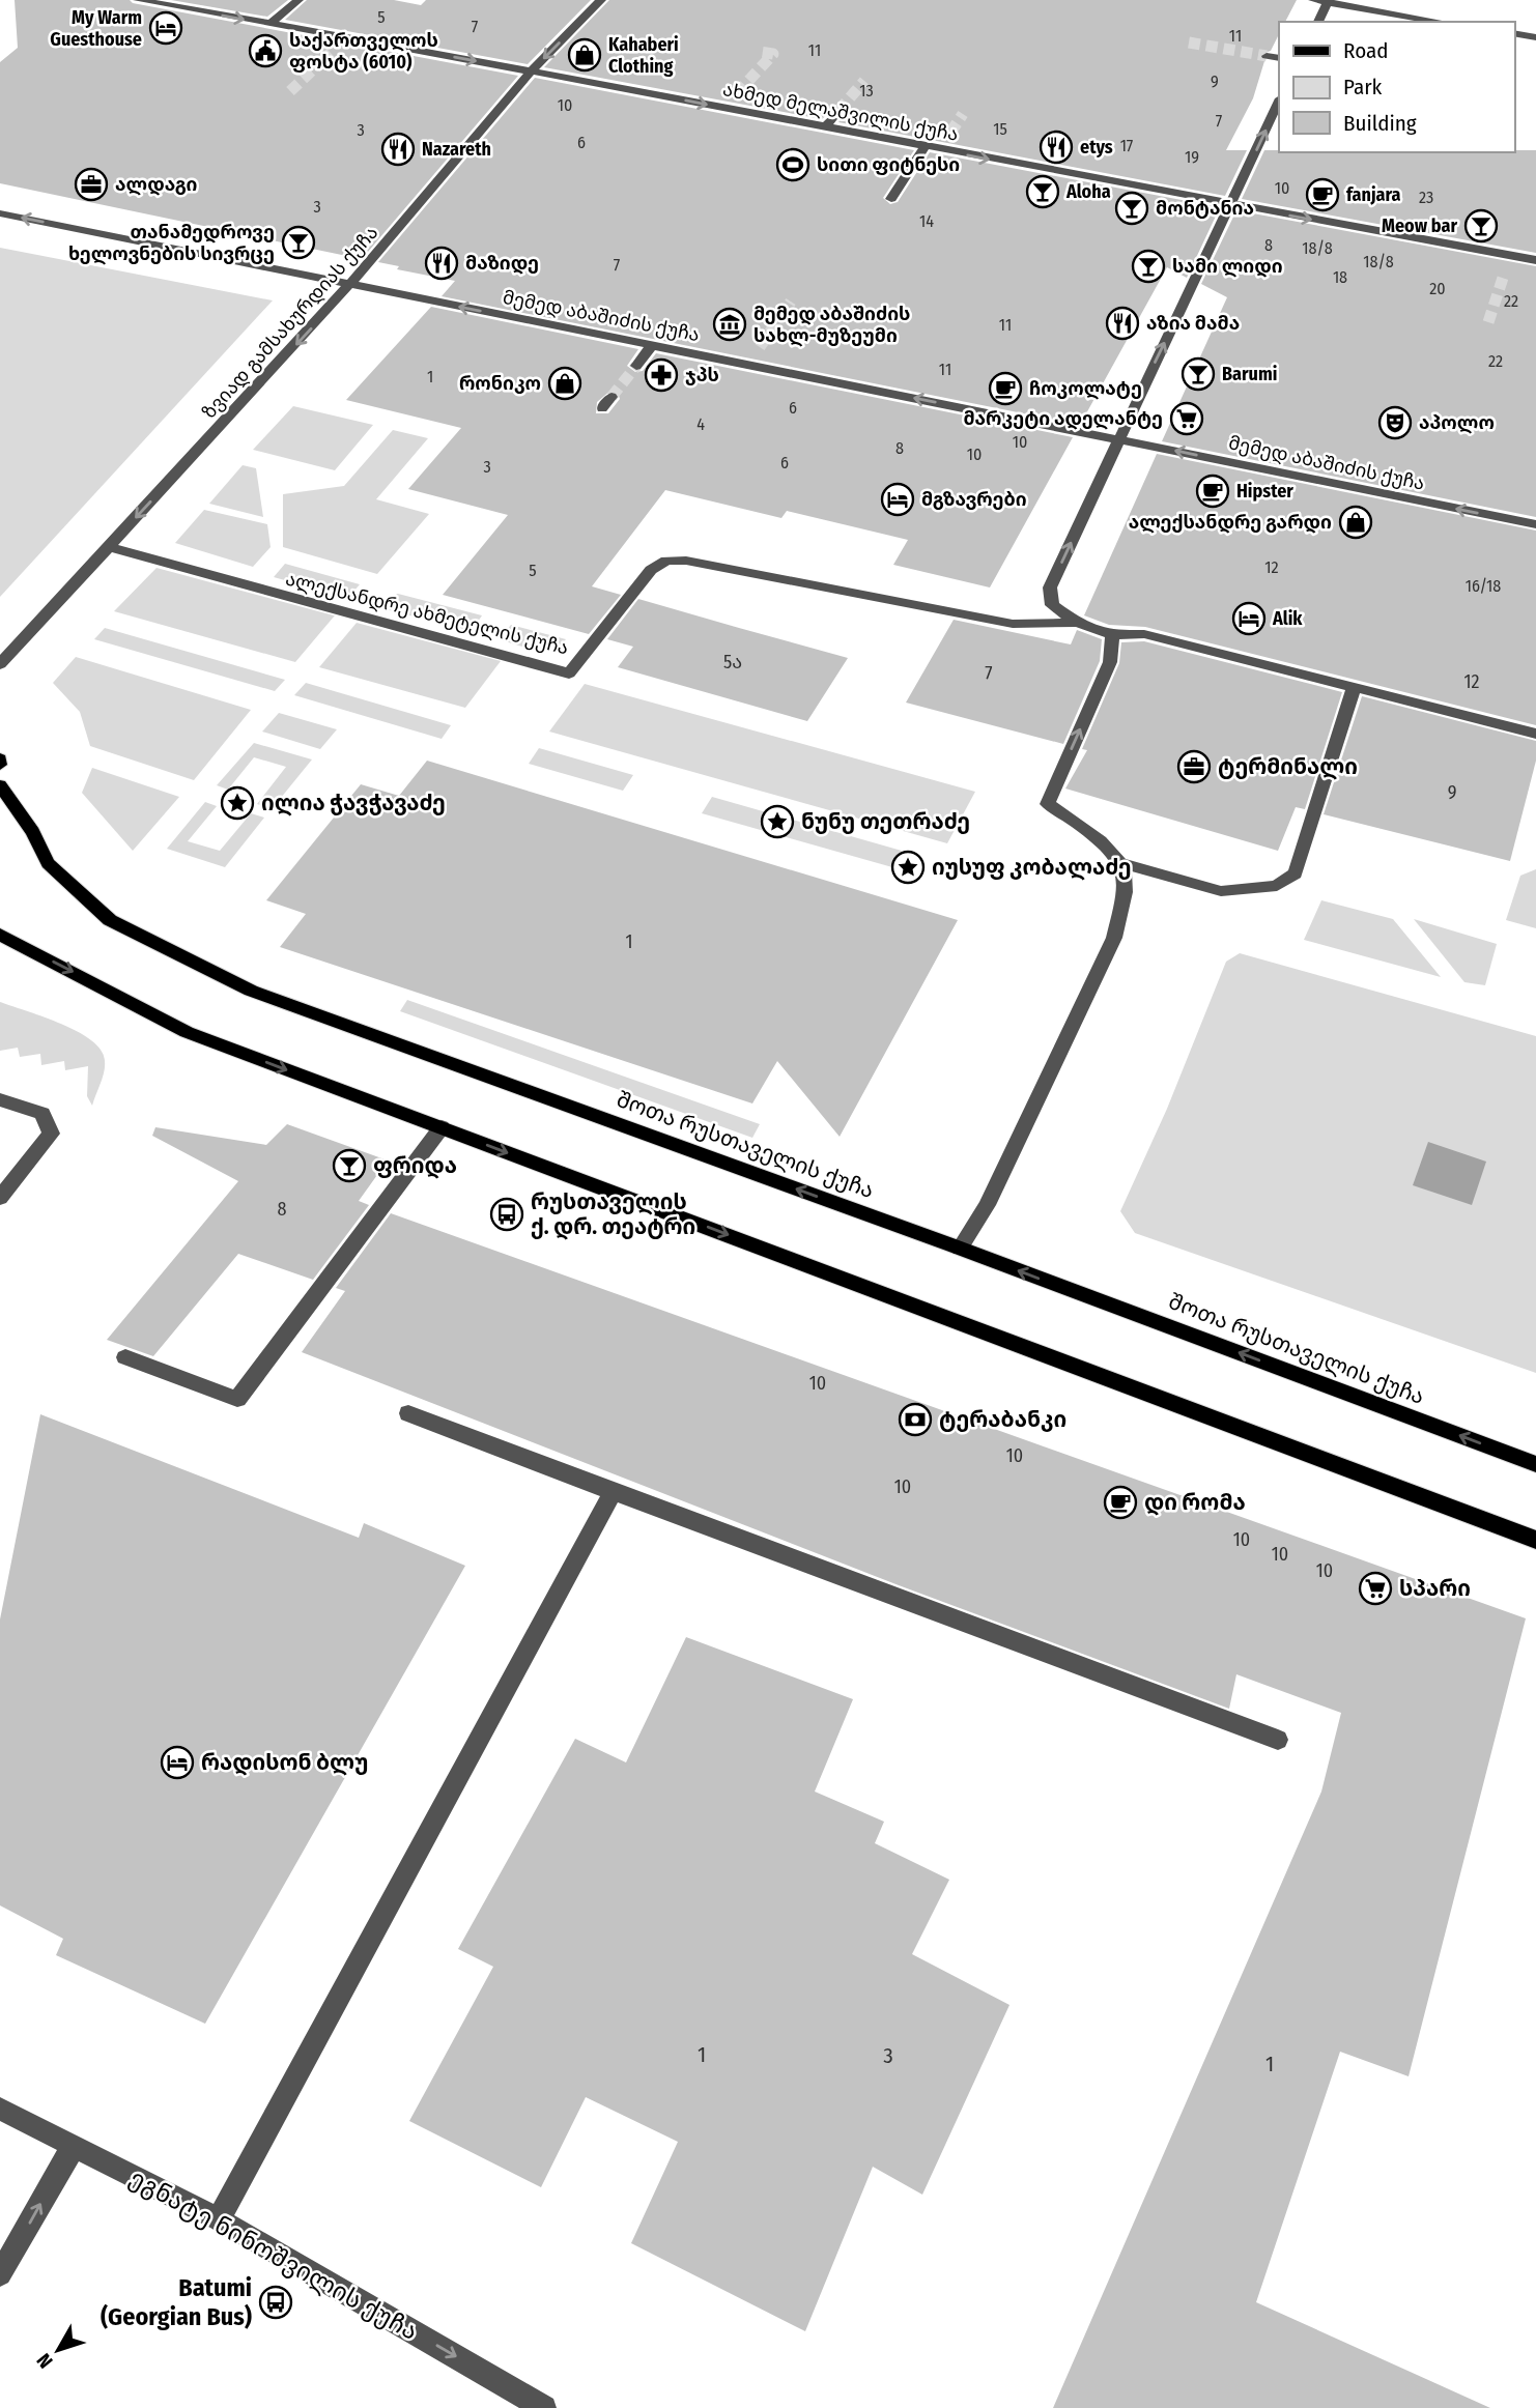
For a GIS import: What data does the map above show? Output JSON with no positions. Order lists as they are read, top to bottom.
{
  "streets": {
    "main road": ["შოთა რუსთაველის ქუჩა"],
    "street": [
      "ახმედ მელაშვილის ქუჩა",
      "მემედ აბაშიძის ქუჩა",
      "ზვიად გამსახურდიას ქუჩა",
      "ალექსანდრე ახმეტელის ქუჩა",
      "ეგნატე ნინოშვილის ქუჩა"
    ]
  },
  "crossings": [
    ["ახმედ მელაშვილის ქუჩა", "ზვიად გამსახურდიას ქუჩა"],
    ["მემედ აბაშიძის ქუჩა", "ზვიად გამსახურდიას ქუჩა"],
    ["ზვიად გამსახურდიას ქუჩა", "ალექსანდრე ახმეტელის ქუჩა"]
  ],
  "one_way": [
    "ახმედ მელაშვილის ქუჩა",
    "მემედ აბაშიძის ქუჩა",
    "ზვიად გამსახურდიას ქუჩა",
    "ეგნატე ნინოშვილის ქუჩა"
  ],
  "places": {
    "hotel": [
      "My Warm Guesthouse",
      "მგზავრები",
      "Alik",
      "რადისონ ბლუ"
    ],
    "public building": ["საქართველოს ფოსტა (6010)"],
    "shop": ["Kahaberi Clothing", "რონიკო", "ალექსანდრე გარდი"],
    "restaurant": [
      "etys",
      "Nazareth",
      "მაზიდე",
      "აზია მამა"
    ],
    "sports": ["სითი ფიტნესი"],
    "office": ["ალდაგი", "ტერმინალი"],
    "bar": [
      "Aloha",
      "მონტანია",
      "Meow bar",
      "თანამედროვე ხელოვნების სივრცე",
      "სამი ლიდი",
      "Barumi",
      "ფრიდა"
    ],
    "cafe": [
      "fanjara",
      "ჩოკოლატე",
      "Hipster",
      "დი რომა"
    ],
    "museum": ["მემედ აბაშიძის სახლ-მუზეუმი"],
    "pharmacy": ["ჯპს"],
    "supermarket": ["მარკეტი ადელანტე", "სპარი"],
    "theatre": ["აპოლო"],
    "place": ["ილია ჭავჭავაძე", "ნუნუ თეთრაძე", "იუსუფ კობალაძე"],
    "bus stop": ["რუსთაველის ქ. დრ. თეატრი", "Batumi (Georgian Bus)"],
    "bank": ["ტერაბანკი"]
  },
  "house_numbers": [
    "5",
    "7",
    "11",
    "11",
    "9",
    "13",
    "10",
    "7",
    "15",
    "3",
    "6",
    "17",
    "19",
    "10",
    "23",
    "3",
    "14",
    "8",
    "18/8",
    "18/8",
    "7",
    "18",
    "20",
    "22",
    "11",
    "22",
    "11",
    "1",
    "6",
    "4",
    "10",
    "8",
    "10",
    "6",
    "3",
    "12",
    "5",
    "16/18",
    "5ა",
    "7",
    "12",
    "9",
    "1",
    "8",
    "10",
    "10",
    "10",
    "10",
    "10",
    "10",
    "1",
    "3",
    "1"
  ],
  "legend": ["Road", "Park", "Building"],
  "north": "bottom left"
}
